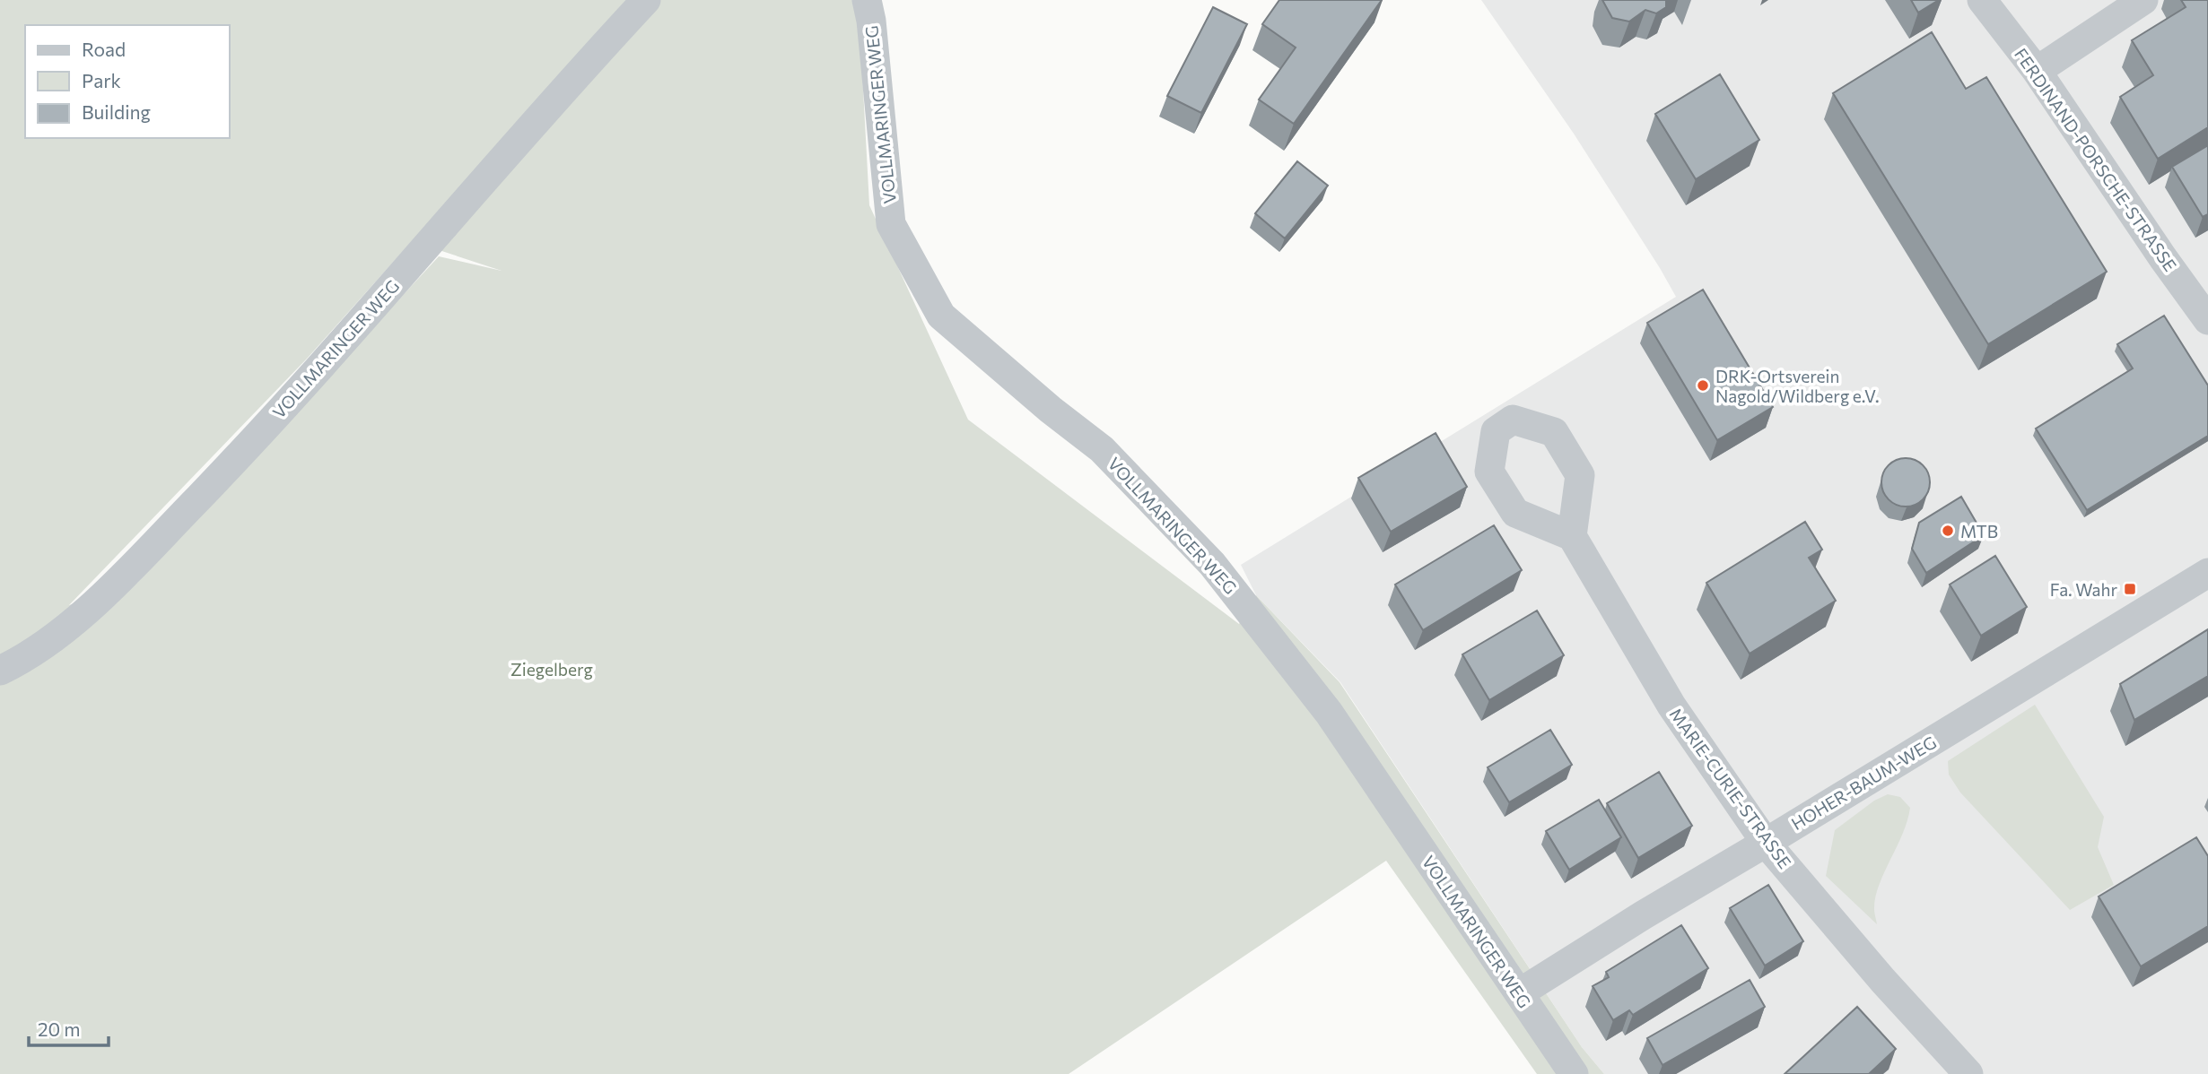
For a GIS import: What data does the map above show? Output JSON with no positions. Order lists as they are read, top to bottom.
{
  "streets": {
    "street": [
      "VOLLMARINGER WEG",
      "FERDINAND-PORSCHE-STRASSE",
      "HOHER-BAUM-WEG",
      "MARIE-CURIE-STRASSE"
    ]
  },
  "crossings": [
    ["VOLLMARINGER WEG", "HOHER-BAUM-WEG"],
    ["HOHER-BAUM-WEG", "MARIE-CURIE-STRASSE"]
  ],
  "parks": ["Ziegelberg"],
  "places": {
    "other": ["DRK-Ortsverein Nagold/Wildberg e.V.", "MTB"],
    "transit": ["Fa. Wahr"]
  },
  "legend": ["Road", "Park", "Building"],
  "scale_bar": "20 m"
}
